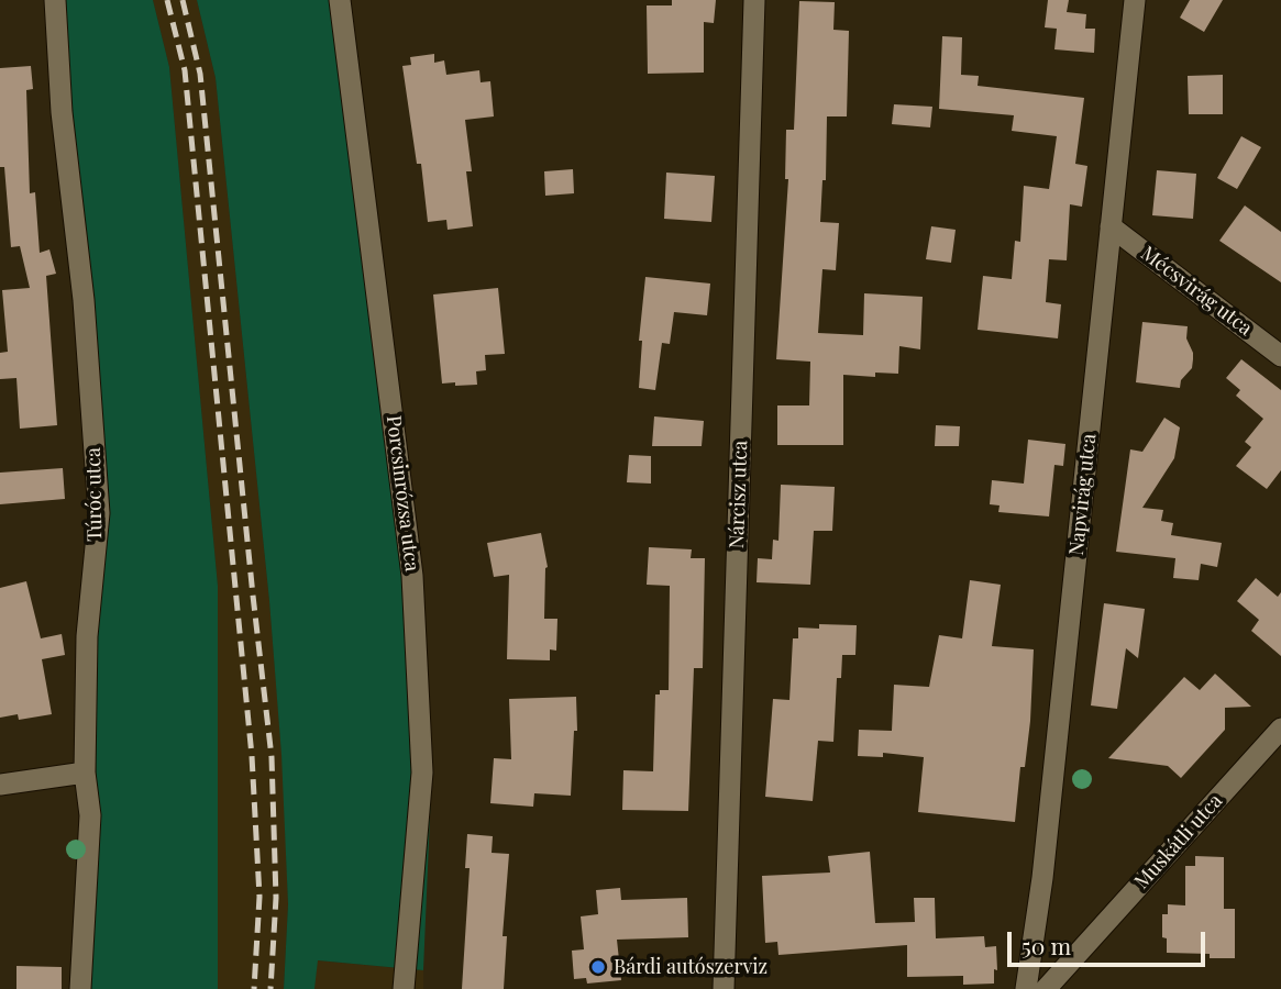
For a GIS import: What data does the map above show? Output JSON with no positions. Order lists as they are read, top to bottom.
{
  "streets": {
    "street": [
      "Mécsvirág utca",
      "Porcsinrózsa utca",
      "Túróc utca",
      "Nárcisz utca",
      "Napvirág utca",
      "Muskátli utca"
    ]
  },
  "crossings": [
    ["Mécsvirág utca", "Napvirág utca"]
  ],
  "places": ["Bárdi autószerviz"],
  "scale_bar": "50 m"
}
